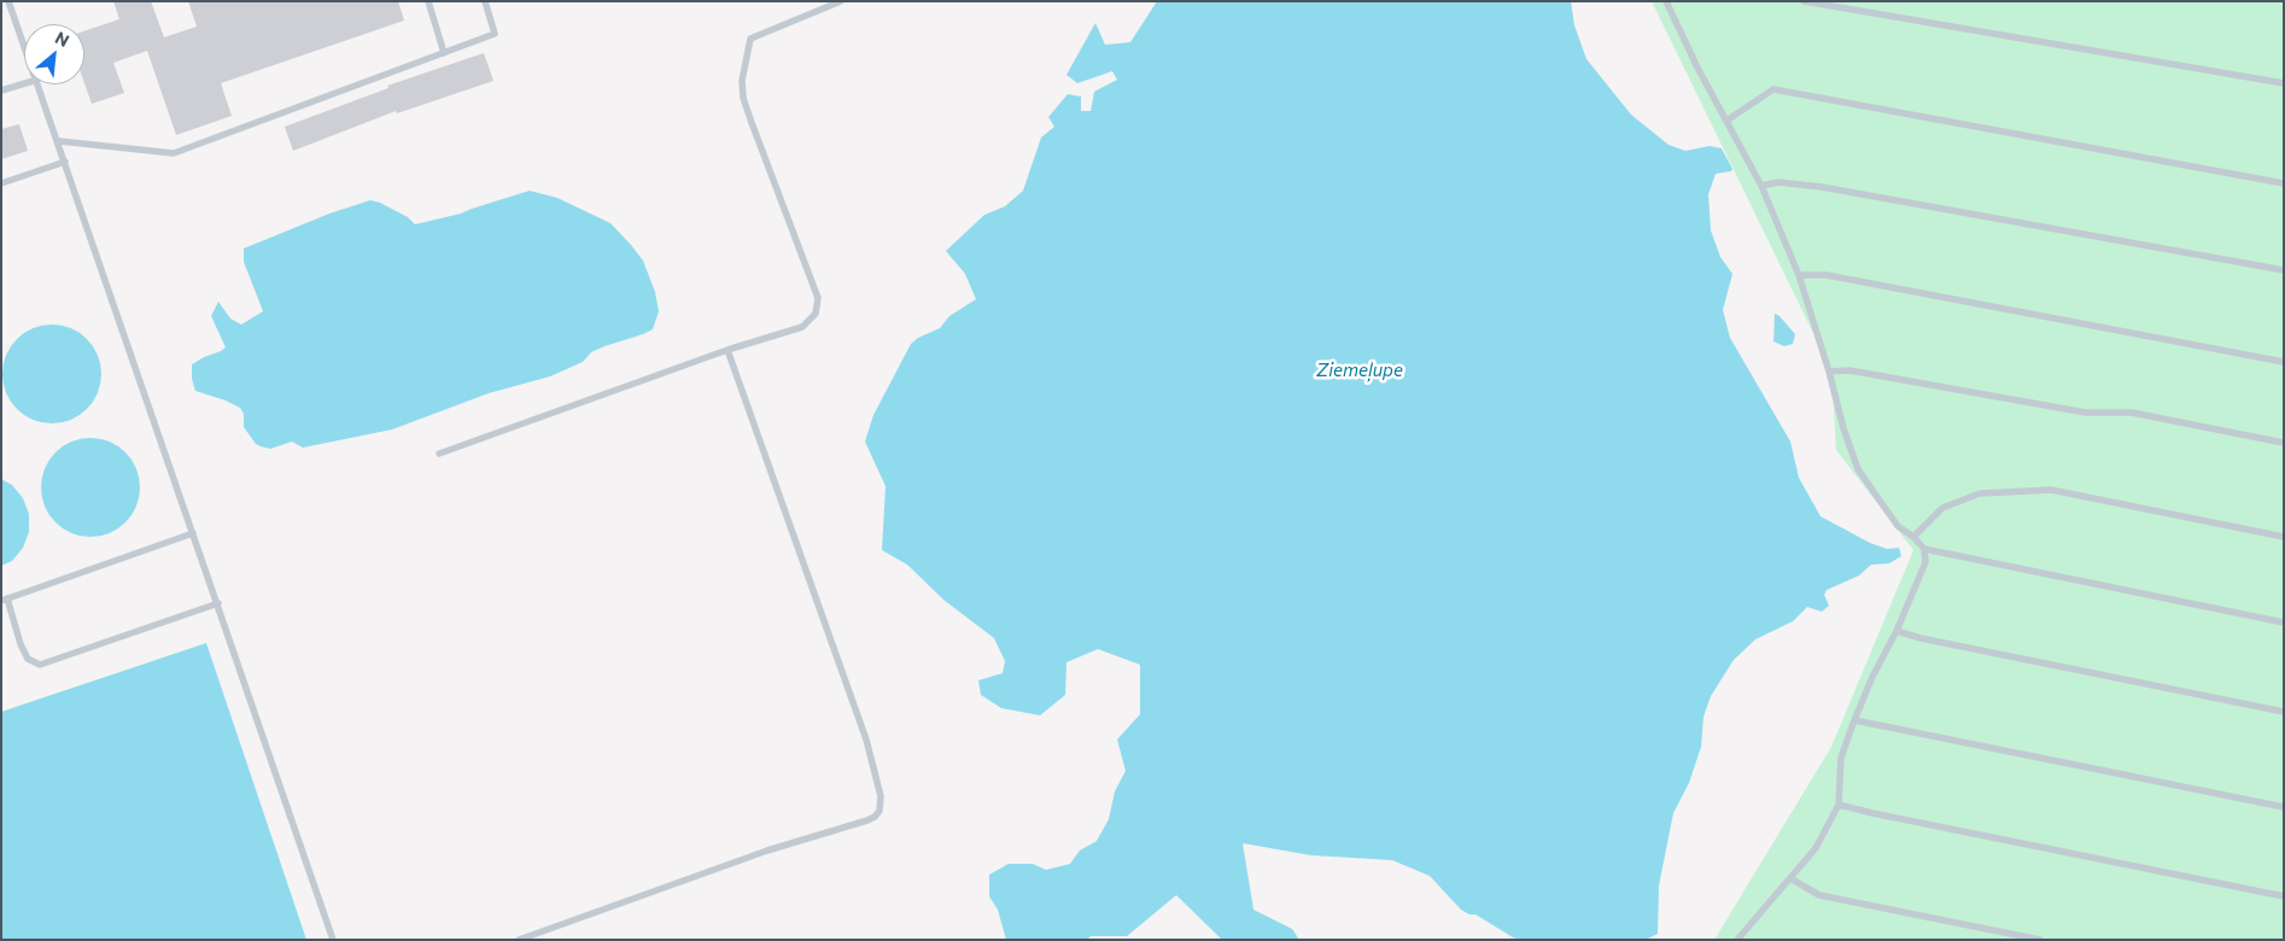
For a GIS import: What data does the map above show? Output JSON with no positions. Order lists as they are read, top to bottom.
{
  "water": ["Ziemeļupe"],
  "north": "top right"
}
